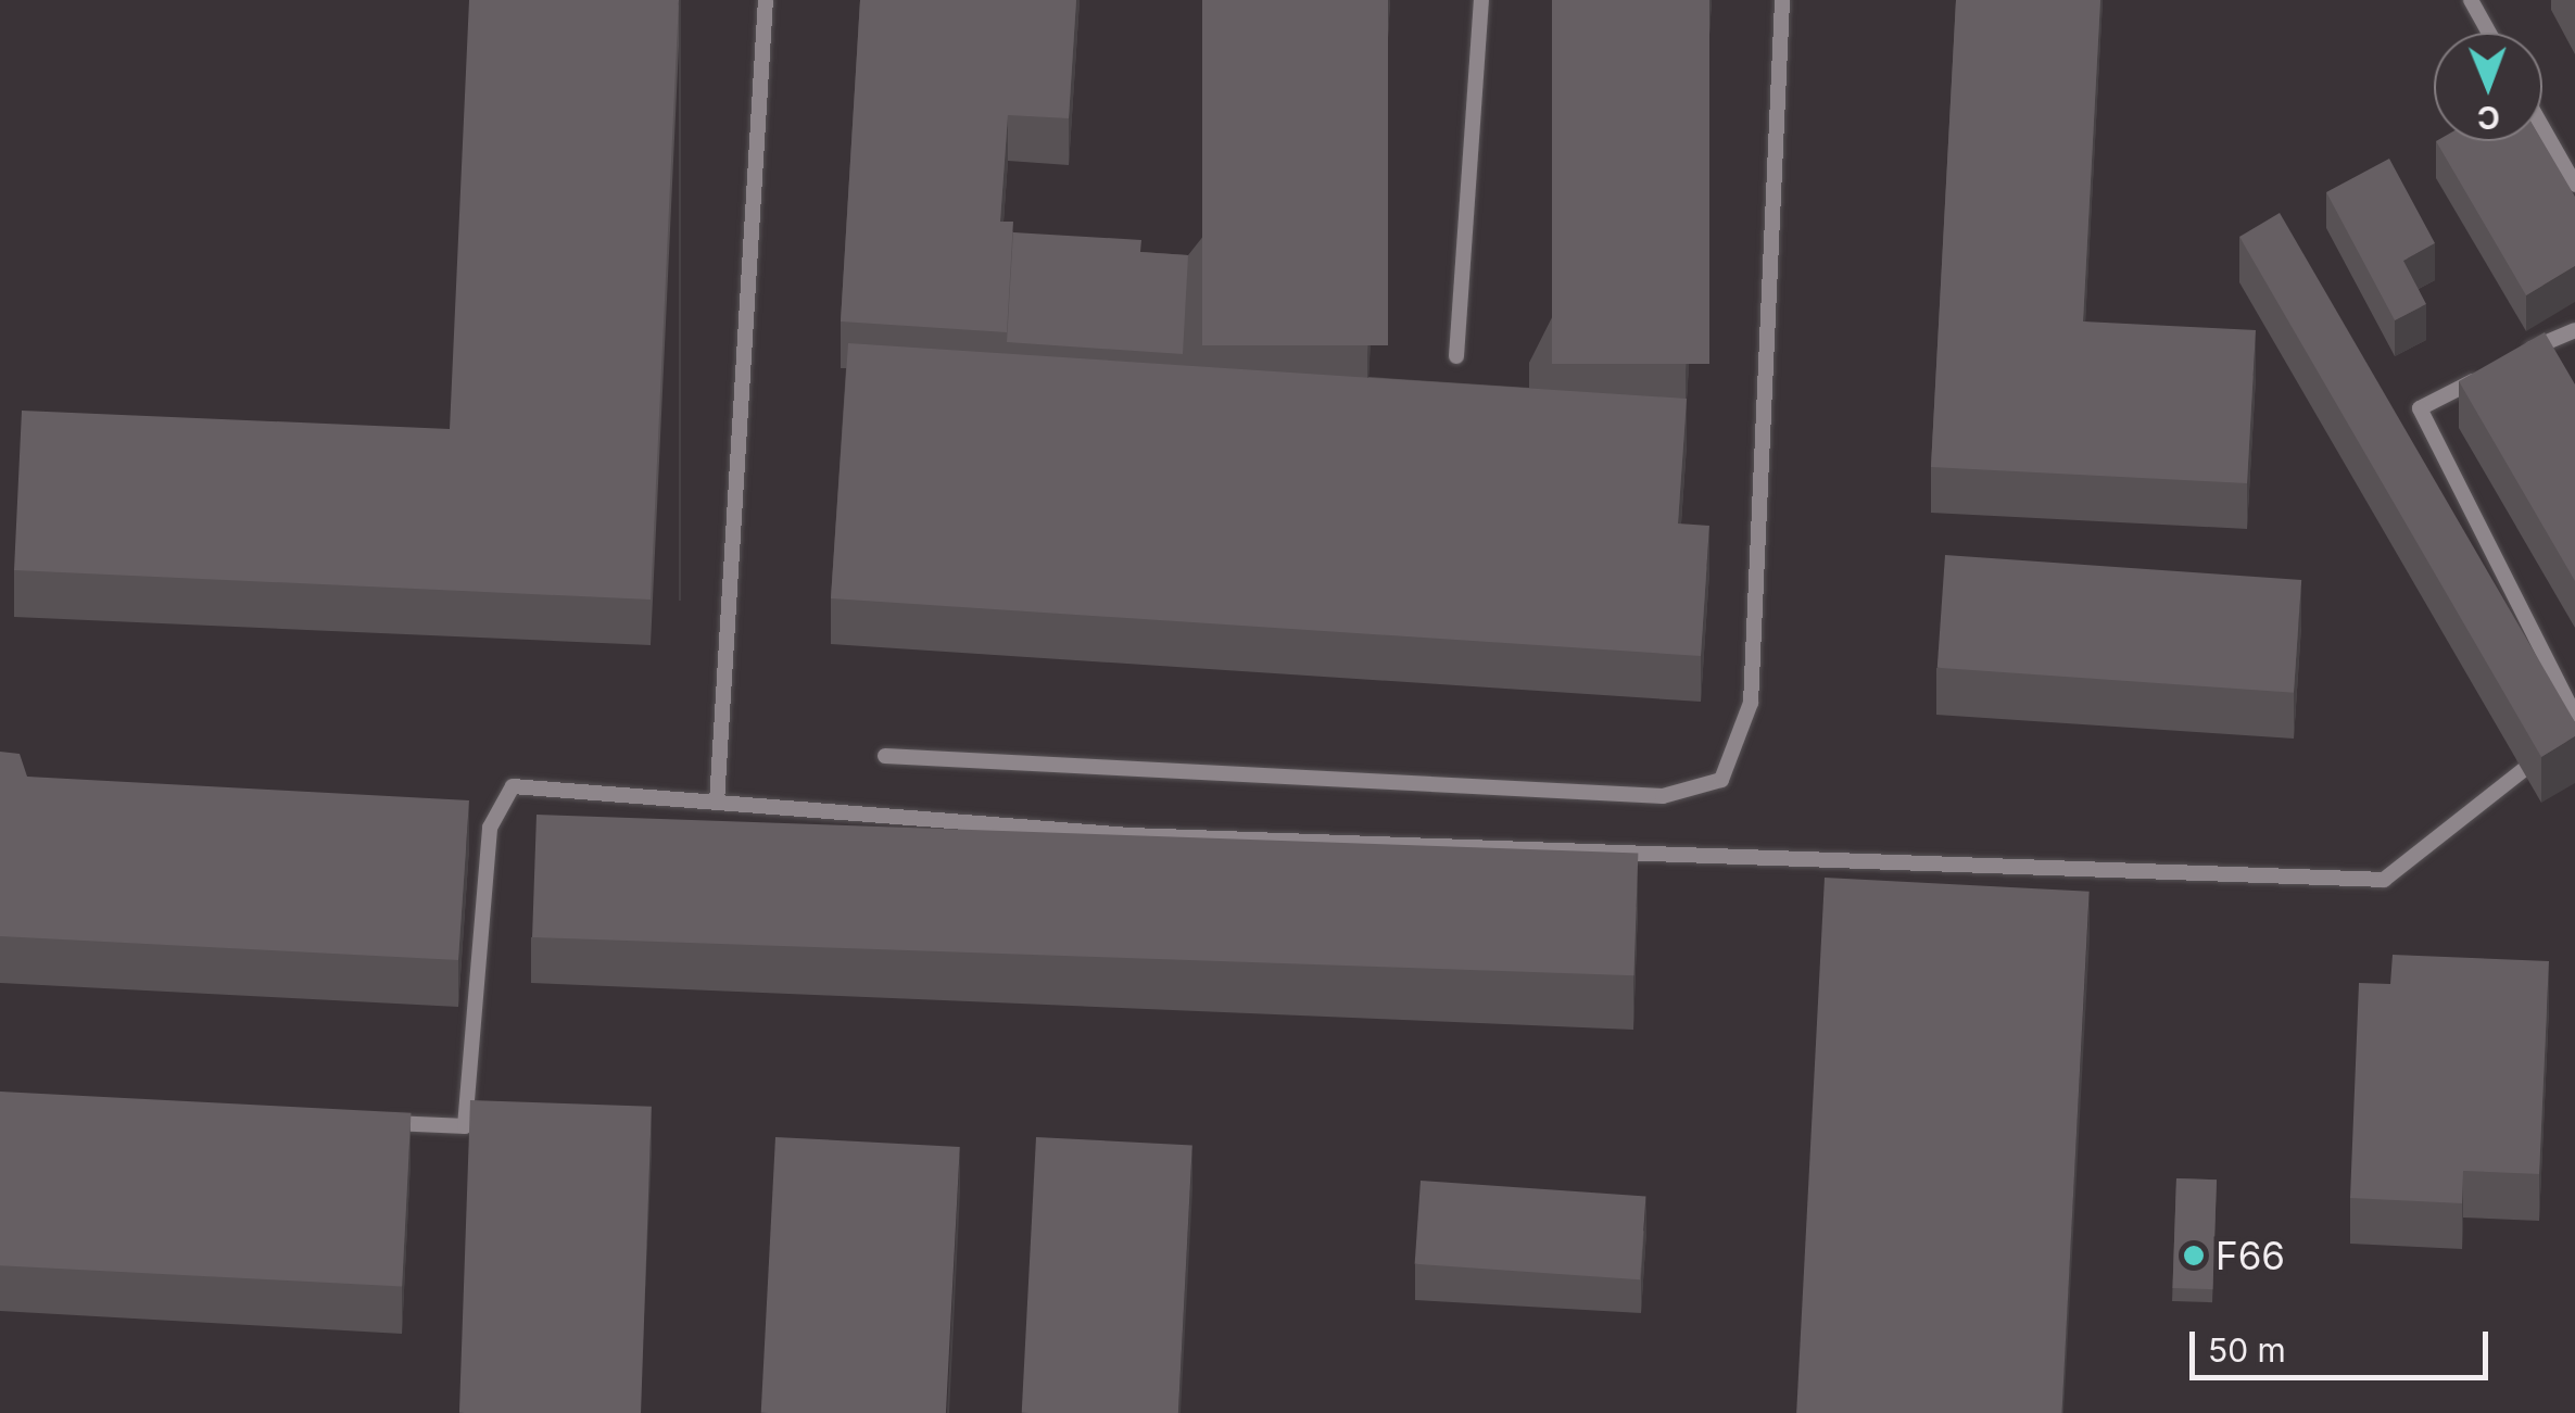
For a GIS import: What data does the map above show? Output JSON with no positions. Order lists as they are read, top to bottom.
{
  "places": ["F66"],
  "scale_bar": "50 m",
  "north": "bottom"
}
